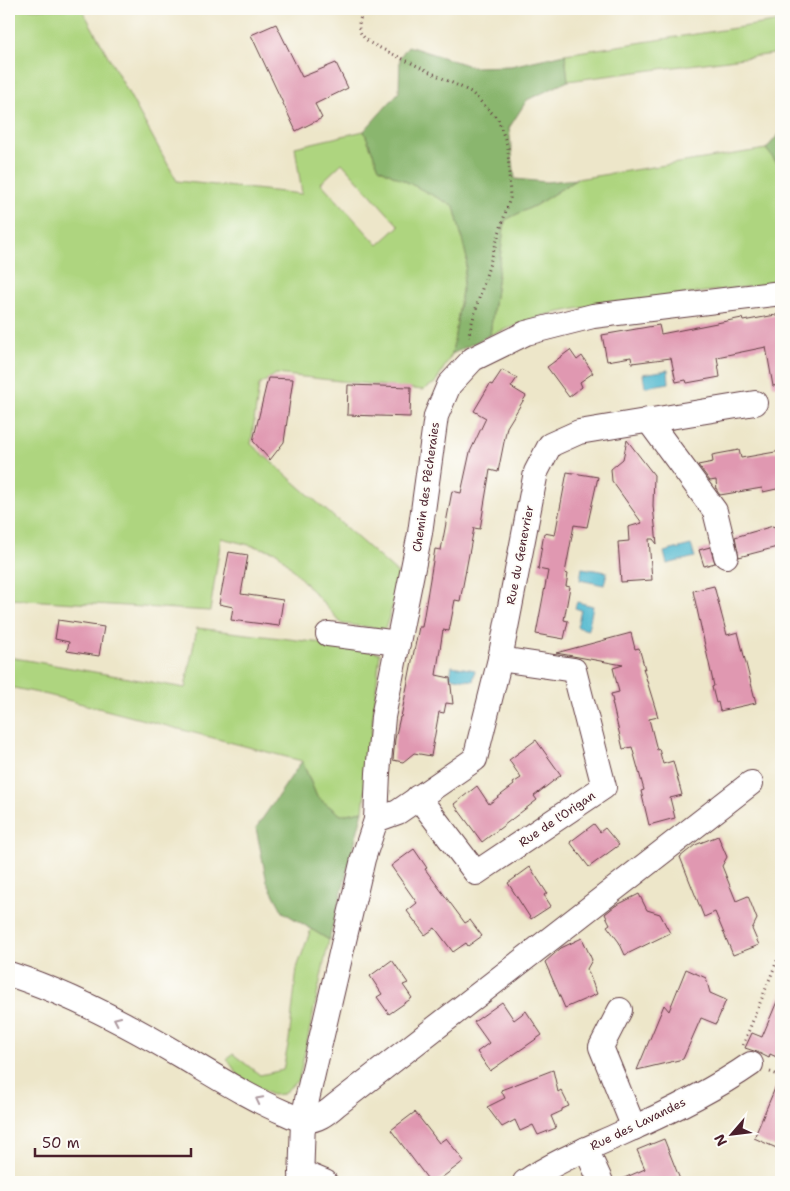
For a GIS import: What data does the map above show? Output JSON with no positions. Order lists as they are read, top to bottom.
{
  "streets": {
    "street": [
      "Chemin des Pêcheraies",
      "Rue du Genevrier",
      "Rue de l'Origan",
      "Rue des Lavandes"
    ]
  },
  "crossings": [
    ["Chemin des Pêcheraies", "Rue du Genevrier"],
    ["Rue du Genevrier", "Rue de l'Origan"]
  ],
  "scale_bar": "50 m",
  "north": "bottom left"
}
